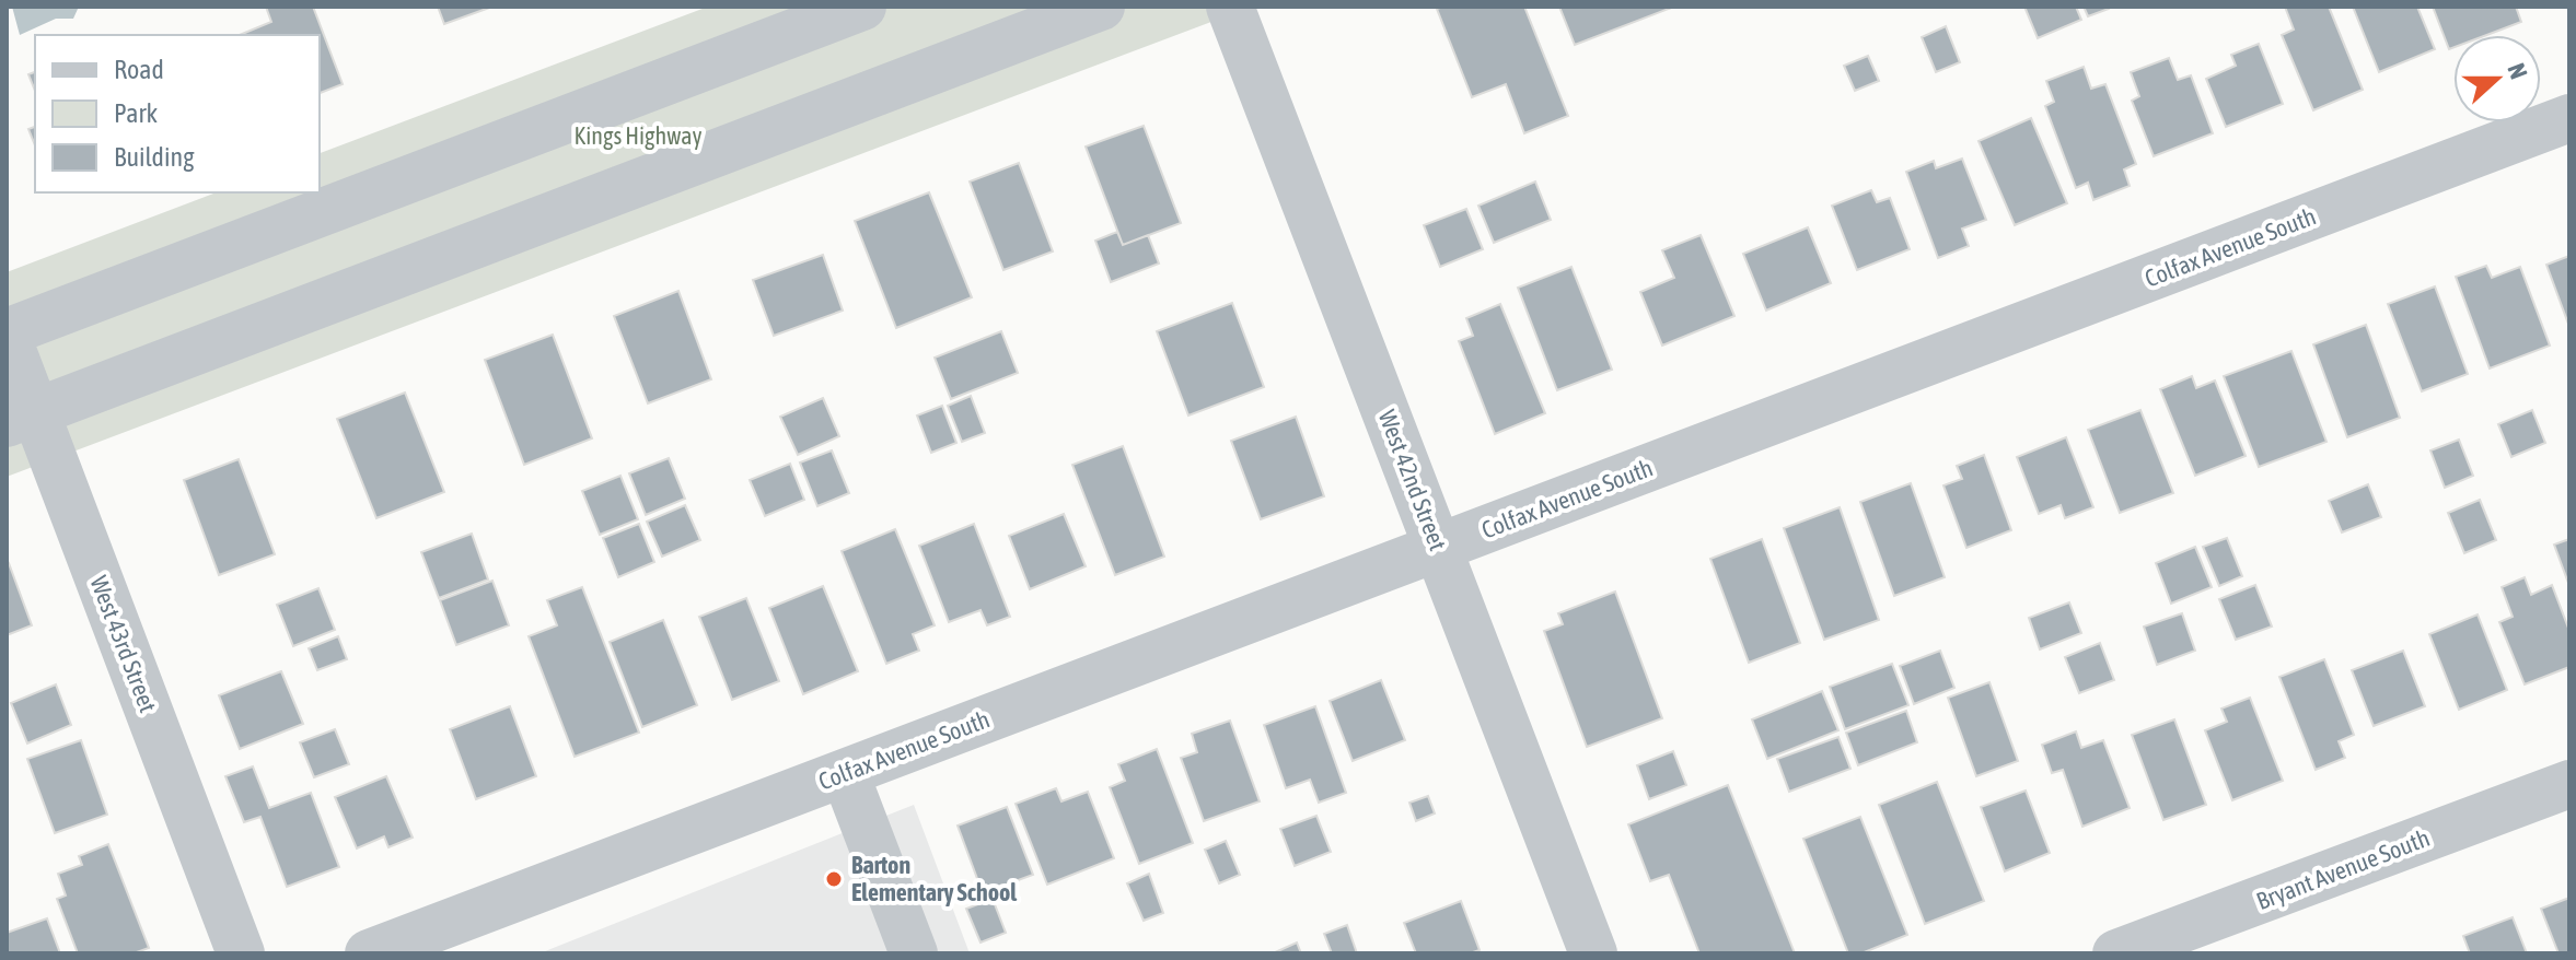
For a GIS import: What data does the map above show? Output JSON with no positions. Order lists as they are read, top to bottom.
{
  "streets": {
    "street": [
      "Colfax Avenue South",
      "West 42nd Street",
      "West 43rd Street",
      "Bryant Avenue South"
    ]
  },
  "crossings": [
    ["Colfax Avenue South", "West 42nd Street"]
  ],
  "parks": ["Kings Highway"],
  "places": ["Barton Elementary School"],
  "legend": ["Road", "Park", "Building"],
  "north": "right"
}
